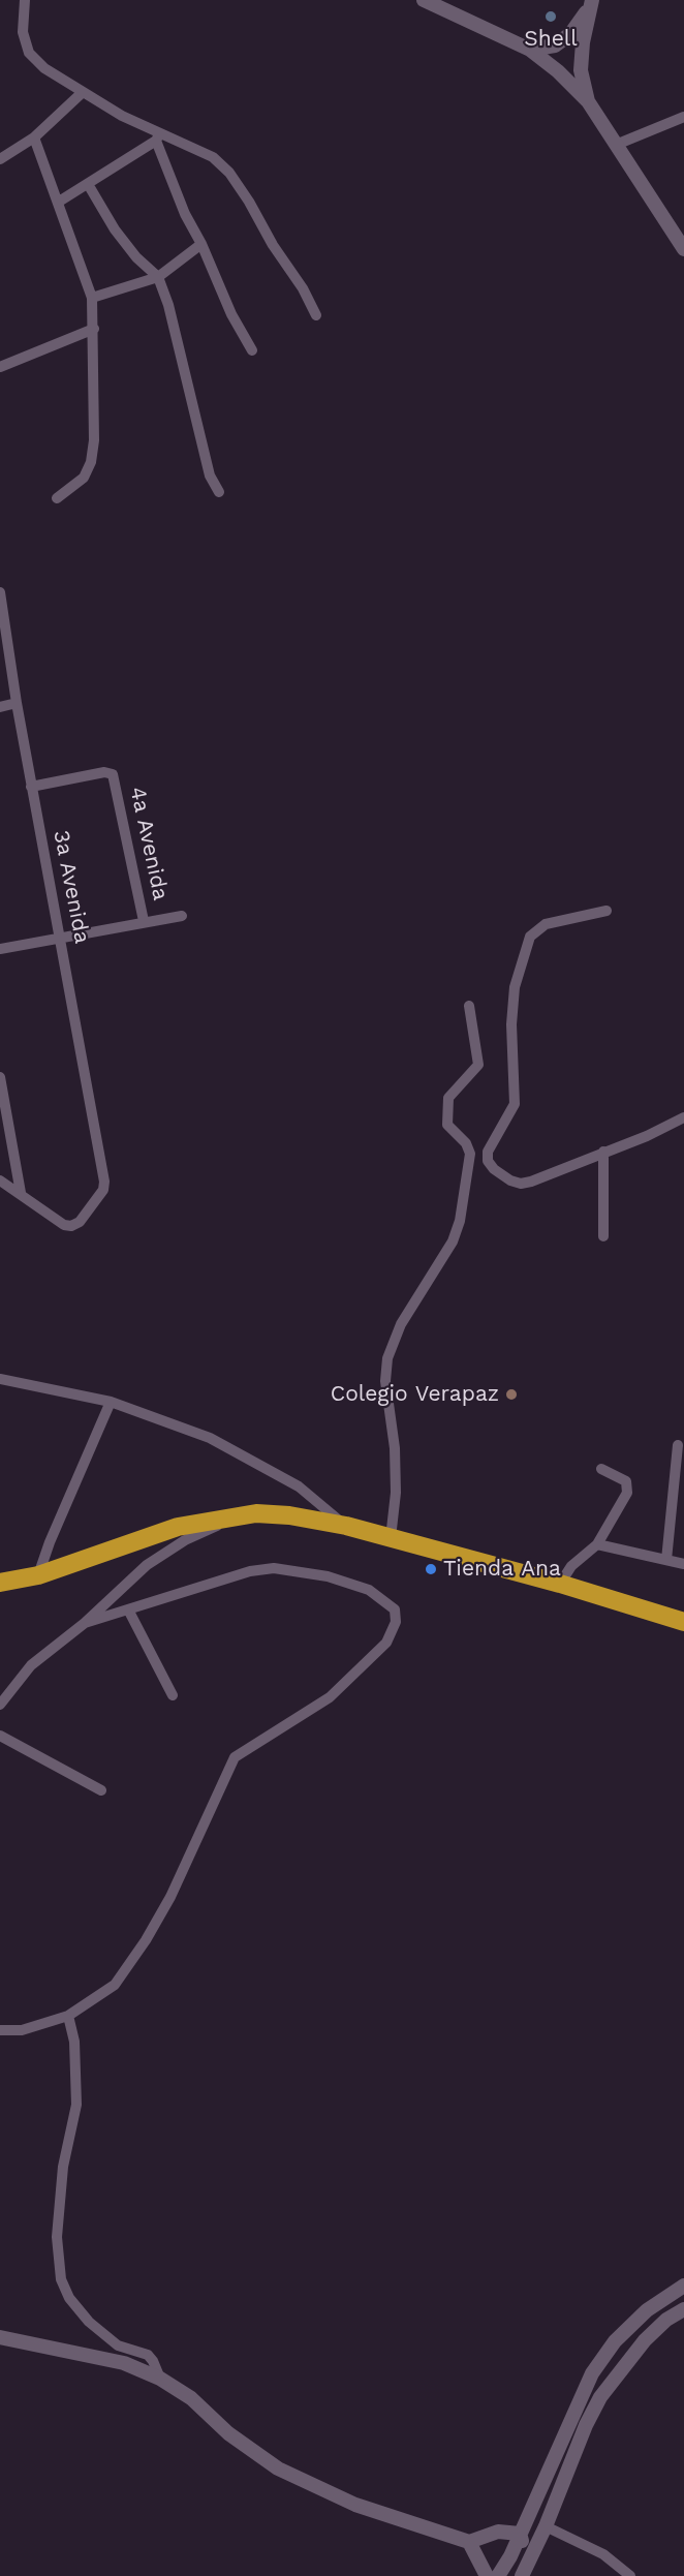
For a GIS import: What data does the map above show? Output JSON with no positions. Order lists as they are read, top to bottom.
{
  "streets": {
    "street": ["4a Avenida", "3a Avenida"]
  },
  "crossings": [
    ["4a Avenida", "3a Avenida"]
  ],
  "places": ["Shell", "Colegio Verapaz", "Tienda Ana"]
}
